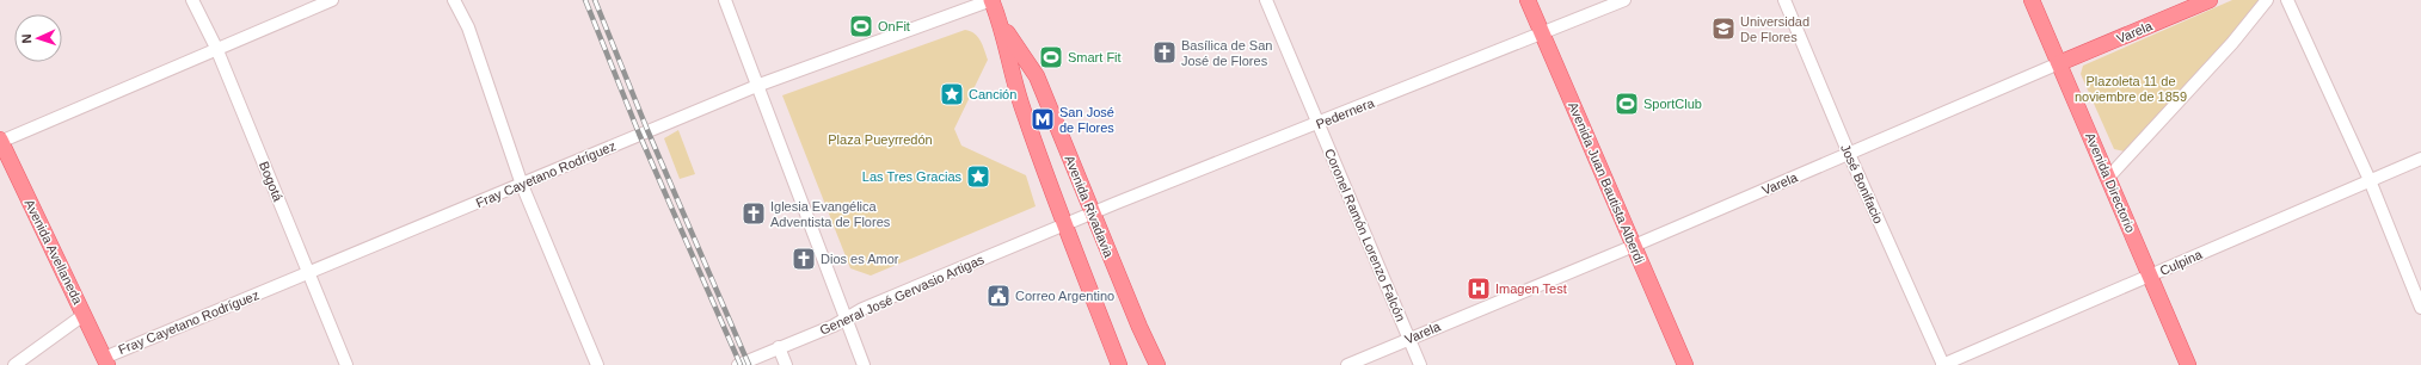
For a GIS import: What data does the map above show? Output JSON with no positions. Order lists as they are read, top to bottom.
{
  "streets": {
    "main road": [
      "Varela",
      "Avenida Juan Bautista Alberdi",
      "Avenida Directorio",
      "Avenida Rivadavia",
      "Avenida Avellaneda"
    ],
    "street": [
      "Pedernera",
      "Fray Cayetano Rodríguez",
      "Bogotá",
      "José Bonifacio",
      "Coronel Ramón Lorenzo Falcón",
      "Culpina",
      "General José Gervasio Artigas"
    ]
  },
  "crossings": [
    ["Varela", "Avenida Juan Bautista Alberdi"],
    ["Varela", "Avenida Directorio"],
    ["Varela", "José Bonifacio"],
    ["Varela", "Coronel Ramón Lorenzo Falcón"],
    ["Pedernera", "Avenida Juan Bautista Alberdi"],
    ["Pedernera", "Avenida Rivadavia"],
    ["Pedernera", "Coronel Ramón Lorenzo Falcón"],
    ["Pedernera", "General José Gervasio Artigas"],
    ["Fray Cayetano Rodríguez", "Bogotá"],
    ["Fray Cayetano Rodríguez", "Avenida Rivadavia"],
    ["Fray Cayetano Rodríguez", "Avenida Avellaneda"],
    ["Avenida Directorio", "Culpina"],
    ["José Bonifacio", "Culpina"],
    ["Avenida Rivadavia", "General José Gervasio Artigas"]
  ],
  "parks": ["Plazoleta 11 de noviembre de 1859", "Plaza Pueyrredón"],
  "places": {
    "sports": ["OnFit", "Smart Fit", "SportClub"],
    "school or university": ["Universidad De Flores"],
    "church": ["Basílica de San José de Flores", "Iglesia Evangélica Adventista de Flores", "Dios es Amor"],
    "place": ["Canción", "Las Tres Gracias"],
    "metro station": ["San José de Flores"],
    "hospital": ["Imagen Test"],
    "public building": ["Correo Argentino"]
  },
  "north": "left"
}
